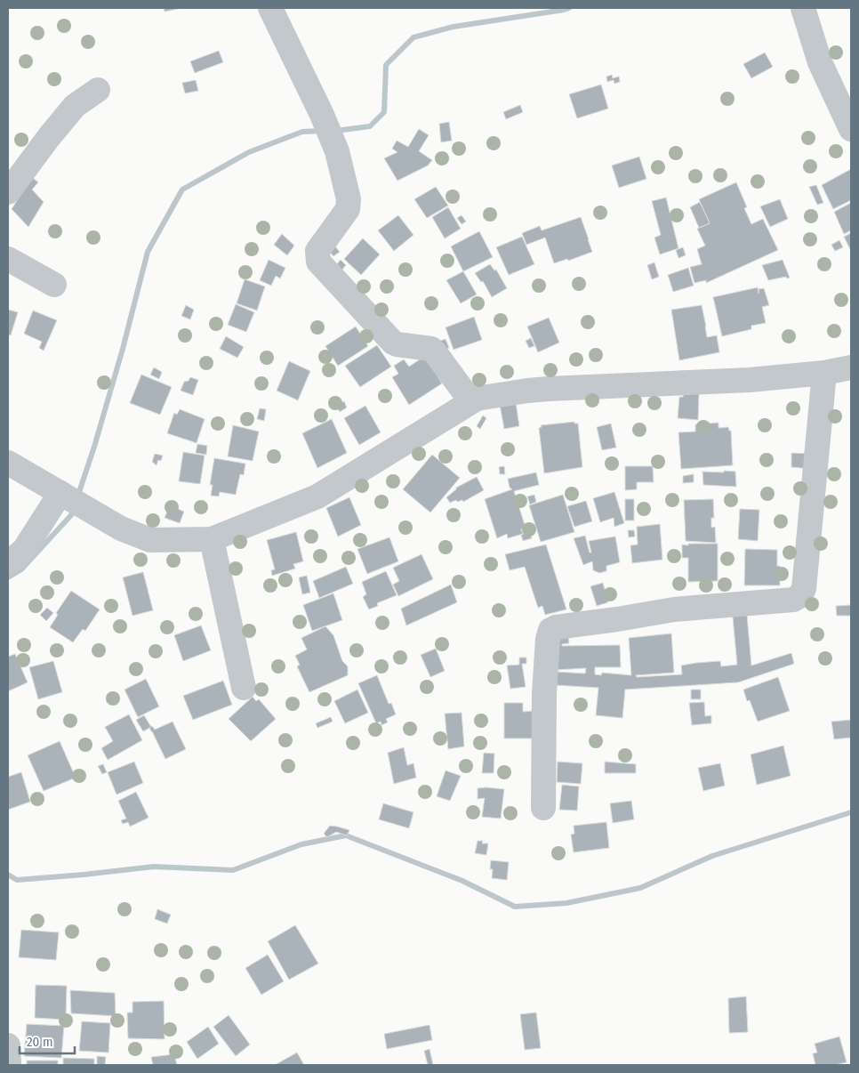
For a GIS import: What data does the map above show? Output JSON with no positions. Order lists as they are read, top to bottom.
{
  "scale_bar": "20 m"
}
